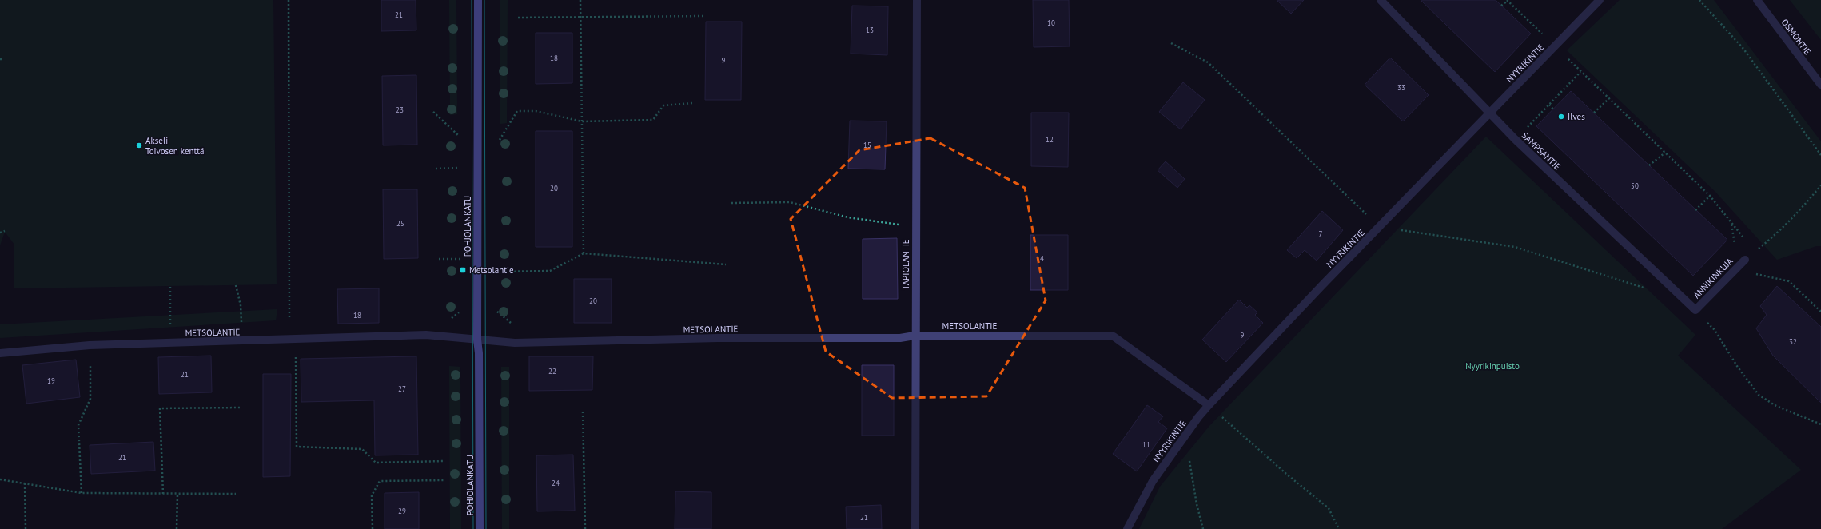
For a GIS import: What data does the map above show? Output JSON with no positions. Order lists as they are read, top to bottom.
{
  "streets": {
    "street": [
      "OSMONTIE",
      "NYYRIKINTIE",
      "SAMPSANTIE",
      "POHJOLANKATU",
      "TAPIOLANTIE",
      "ANNIKINKUJA",
      "METSOLANTIE"
    ]
  },
  "crossings": [
    ["NYYRIKINTIE", "SAMPSANTIE"],
    ["NYYRIKINTIE", "METSOLANTIE"],
    ["SAMPSANTIE", "ANNIKINKUJA"],
    ["POHJOLANKATU", "METSOLANTIE"],
    ["TAPIOLANTIE", "METSOLANTIE"]
  ],
  "parks": ["Nyyrikinpuisto"],
  "places": {
    "other": ["Ilves", "Akseli Toivosen kenttä"],
    "transit": ["Metsolantie"]
  },
  "house_numbers": [
    "21",
    "10",
    "13",
    "18",
    "9",
    "33",
    "23",
    "12",
    "15",
    "50",
    "20",
    "25",
    "7",
    "14",
    "20",
    "18",
    "9",
    "32",
    "22",
    "21",
    "19",
    "27",
    "11",
    "21",
    "24",
    "29",
    "21"
  ]
}
